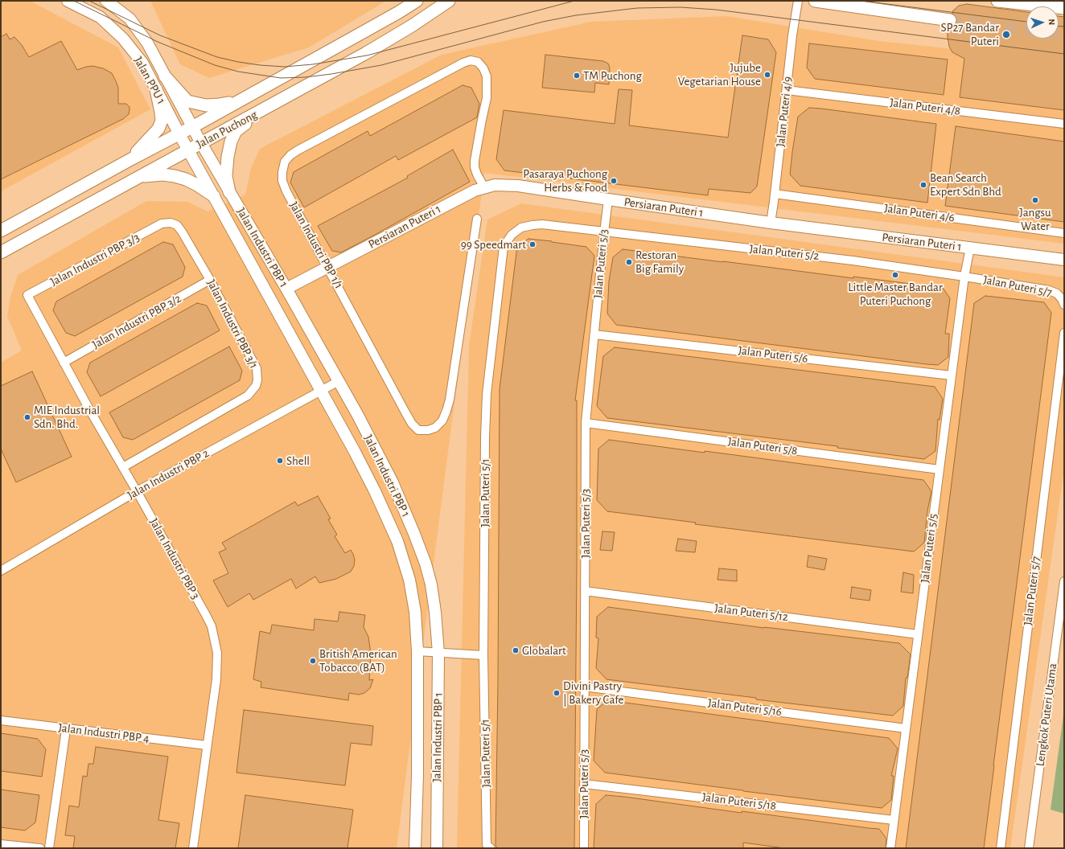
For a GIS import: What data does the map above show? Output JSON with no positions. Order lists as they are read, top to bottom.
{
  "streets": {
    "main road": [
      "Jalan PPU 1",
      "Jalan Puchong",
      "Persiaran Puteri 1",
      "Jalan Industri PBP 1"
    ],
    "street": [
      "Jalan Puteri 4/8",
      "Jalan Puteri 4/9",
      "Jalan Puteri 4/6",
      "Jalan Industri PBP 1/1",
      "Jalan Puteri 5/2",
      "Jalan Industri PBP 3/3",
      "Jalan Puteri 5/3",
      "Jalan Puteri 5/7",
      "Jalan Industri PBP 3/2",
      "Jalan Industri PBP 3/1",
      "Jalan Puteri 5/6",
      "Jalan Puteri 5/8",
      "Jalan Industri PBP 2",
      "Jalan Puteri 5/1",
      "Jalan Puteri 5/5",
      "Jalan Industri PBP 3",
      "Jalan Puteri 5/12",
      "Jalan Puteri 5/16",
      "Lengkok Puteri Utama",
      "Jalan Industri PBP 4",
      "Jalan Puteri 5/18"
    ]
  },
  "crossings": [
    ["Jalan PPU 1", "Jalan Puchong"],
    ["Jalan PPU 1", "Jalan Industri PBP 1"],
    ["Jalan Puteri 4/8", "Jalan Puteri 4/9"],
    ["Jalan Puteri 4/9", "Persiaran Puteri 1"],
    ["Jalan Puteri 4/9", "Jalan Puteri 4/6"],
    ["Jalan Puchong", "Jalan Industri PBP 1"],
    ["Persiaran Puteri 1", "Jalan Industri PBP 1/1"],
    ["Persiaran Puteri 1", "Jalan Industri PBP 1"],
    ["Persiaran Puteri 1", "Jalan Puteri 5/3"],
    ["Persiaran Puteri 1", "Jalan Puteri 5/5"],
    ["Jalan Industri PBP 1", "Jalan Industri PBP 2"],
    ["Jalan Puteri 5/2", "Jalan Puteri 5/3"],
    ["Jalan Puteri 5/2", "Jalan Puteri 5/7"],
    ["Jalan Puteri 5/2", "Jalan Puteri 5/1"],
    ["Jalan Puteri 5/2", "Jalan Puteri 5/5"],
    ["Jalan Industri PBP 3/3", "Jalan Industri PBP 3/1"],
    ["Jalan Industri PBP 3/3", "Jalan Industri PBP 3"],
    ["Jalan Puteri 5/3", "Jalan Puteri 5/6"],
    ["Jalan Puteri 5/3", "Jalan Puteri 5/8"],
    ["Jalan Puteri 5/3", "Jalan Puteri 5/1"],
    ["Jalan Puteri 5/3", "Jalan Puteri 5/12"],
    ["Jalan Puteri 5/3", "Jalan Puteri 5/16"],
    ["Jalan Puteri 5/3", "Jalan Puteri 5/18"],
    ["Jalan Puteri 5/7", "Jalan Puteri 5/5"],
    ["Jalan Industri PBP 3/2", "Jalan Industri PBP 3/1"],
    ["Jalan Industri PBP 3/2", "Jalan Industri PBP 3"],
    ["Jalan Industri PBP 3/1", "Jalan Industri PBP 3"],
    ["Jalan Puteri 5/6", "Jalan Puteri 5/5"],
    ["Jalan Puteri 5/8", "Jalan Puteri 5/5"],
    ["Jalan Industri PBP 2", "Jalan Industri PBP 3"],
    ["Jalan Puteri 5/5", "Jalan Puteri 5/12"],
    ["Jalan Puteri 5/5", "Jalan Puteri 5/16"],
    ["Jalan Puteri 5/5", "Jalan Puteri 5/18"],
    ["Jalan Industri PBP 3", "Jalan Industri PBP 4"]
  ],
  "places": [
    "SP27 Bandar Puteri",
    "Jujube Vegetarian House",
    "TM Puchong",
    "Pasaraya Puchong Herbs & Food",
    "Bean Search Expert Sdn Bhd",
    "Jangsu Water",
    "99 Speedmart",
    "Restoran Big Family",
    "Little Master Bandar Puteri Puchong",
    "MIE Industrial Sdn. Bhd.",
    "Shell",
    "Globalart",
    "British American Tobacco (BAT)",
    "Divini Pastry | Bakery Cafe"
  ],
  "north": "right"
}
